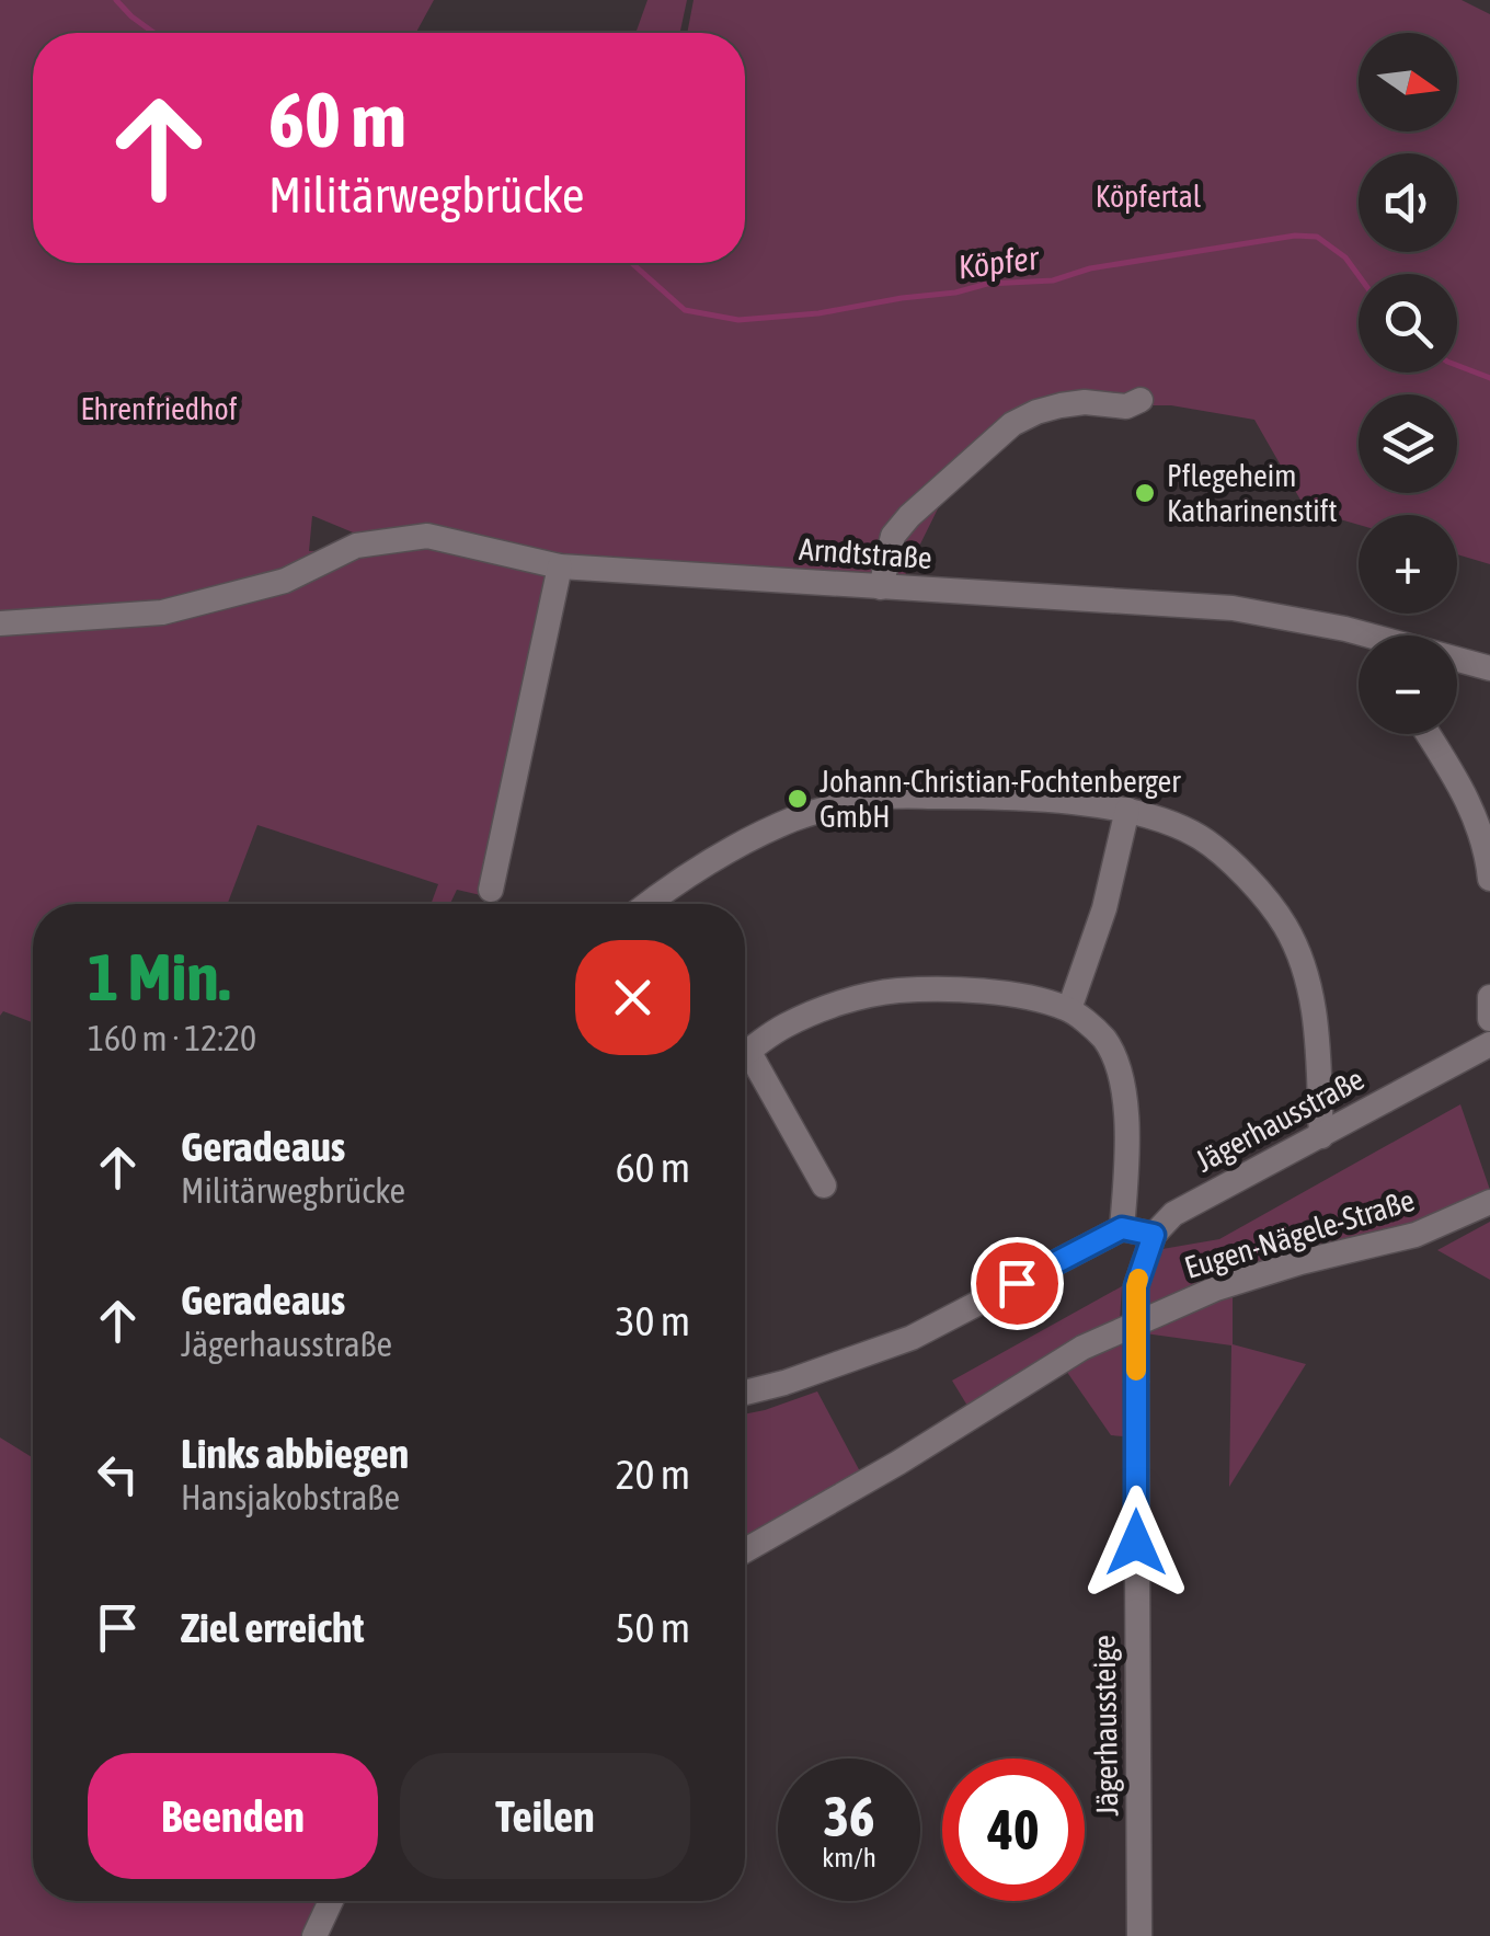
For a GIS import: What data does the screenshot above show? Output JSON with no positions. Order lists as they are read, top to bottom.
{
  "streets": {
    "street": [
      "Arndtstraße",
      "Jägerhausstraße",
      "Eugen-Nägele-Straße",
      "Jägerhaussteige"
    ]
  },
  "crossings": [
    ["Jägerhausstraße", "Jägerhaussteige"]
  ],
  "water": ["Köpfer"],
  "parks": ["Köpfertal", "Ehrenfriedhof"],
  "places": ["Pflegeheim Katharinenstift", "Johann-Christian-Fochtenberger GmbH"],
  "north": "right",
  "page": {
    "map_buttons": ["+", "−"],
    "turn": ["60 m", "Militärwegbrücke"],
    "heading": ["1 Min.", "160 m · 12:20"],
    "list": [
      {
        "name": "Geradeaus",
        "note": "Militärwegbrücke",
        "value": "60 m"
      },
      {
        "name": "Geradeaus",
        "note": "Jägerhausstraße",
        "value": "30 m"
      },
      {
        "name": "Links abbiegen",
        "note": "Hansjakobstraße",
        "value": "20 m"
      },
      {
        "name": "Ziel erreicht",
        "value": "50 m"
      }
    ],
    "buttons": ["Beenden", "Teilen"],
    "speed": "36 km/h",
    "limit": "40"
  }
}
